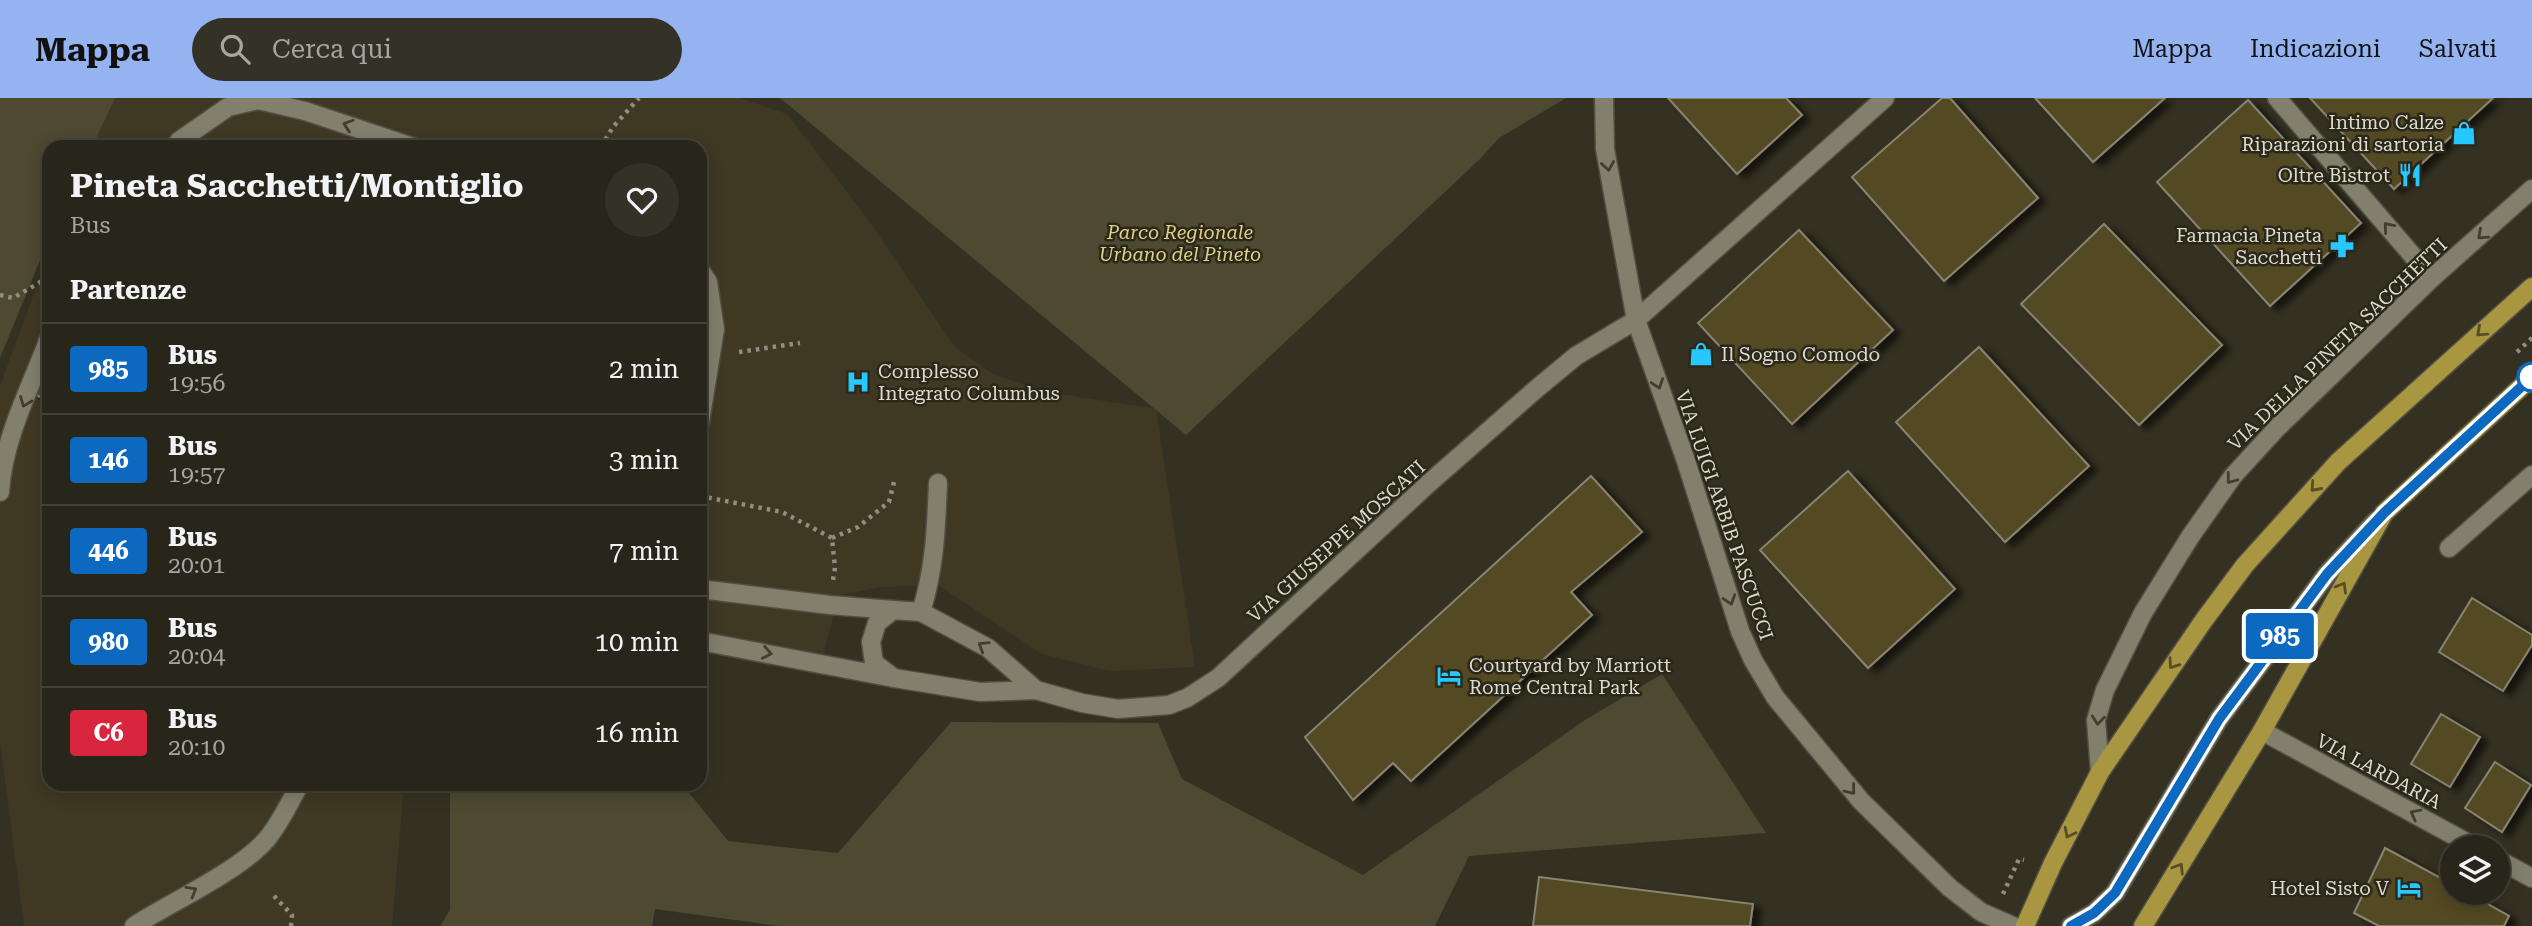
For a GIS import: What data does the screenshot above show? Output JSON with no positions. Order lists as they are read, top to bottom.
{
  "streets": {
    "street": [
      "VIA DELLA PINETA SACCHETTI",
      "VIA LUIGI ARBIB PASCUCCI",
      "VIA GIUSEPPE MOSCATI",
      "VIA LARDARIA"
    ]
  },
  "crossings": [
    ["VIA LUIGI ARBIB PASCUCCI", "VIA GIUSEPPE MOSCATI"]
  ],
  "one_way": ["VIA LUIGI ARBIB PASCUCCI", "VIA LARDARIA"],
  "parks": ["Parco Regionale Urbano del Pineto"],
  "places": {
    "shop": ["Intimo Calze Riparazioni di sartoria", "Il Sogno Comodo"],
    "restaurant": ["Oltre Bistrot"],
    "pharmacy": ["Farmacia Pineta Sacchetti"],
    "hospital": ["Complesso Integrato Columbus"],
    "hotel": ["Courtyard by Marriott Rome Central Park", "Hotel Sisto V"]
  },
  "lines": ["bus line 985"],
  "page": {
    "header": "Mappa",
    "search": "Cerca qui",
    "nav": ["Mappa", "Indicazioni", "Salvati"],
    "on_map": "985",
    "heading": [
      ["Pineta Sacchetti/Montiglio", "Bus"],
      "Partenze"
    ],
    "list": [
      {
        "mark": "985",
        "name": "Bus",
        "note": "19:56",
        "value": "2 min"
      },
      {
        "mark": "146",
        "name": "Bus",
        "note": "19:57",
        "value": "3 min"
      },
      {
        "mark": "446",
        "name": "Bus",
        "note": "20:01",
        "value": "7 min"
      },
      {
        "mark": "980",
        "name": "Bus",
        "note": "20:04",
        "value": "10 min"
      },
      {
        "mark": "C6",
        "name": "Bus",
        "note": "20:10",
        "value": "16 min"
      }
    ]
  }
}
